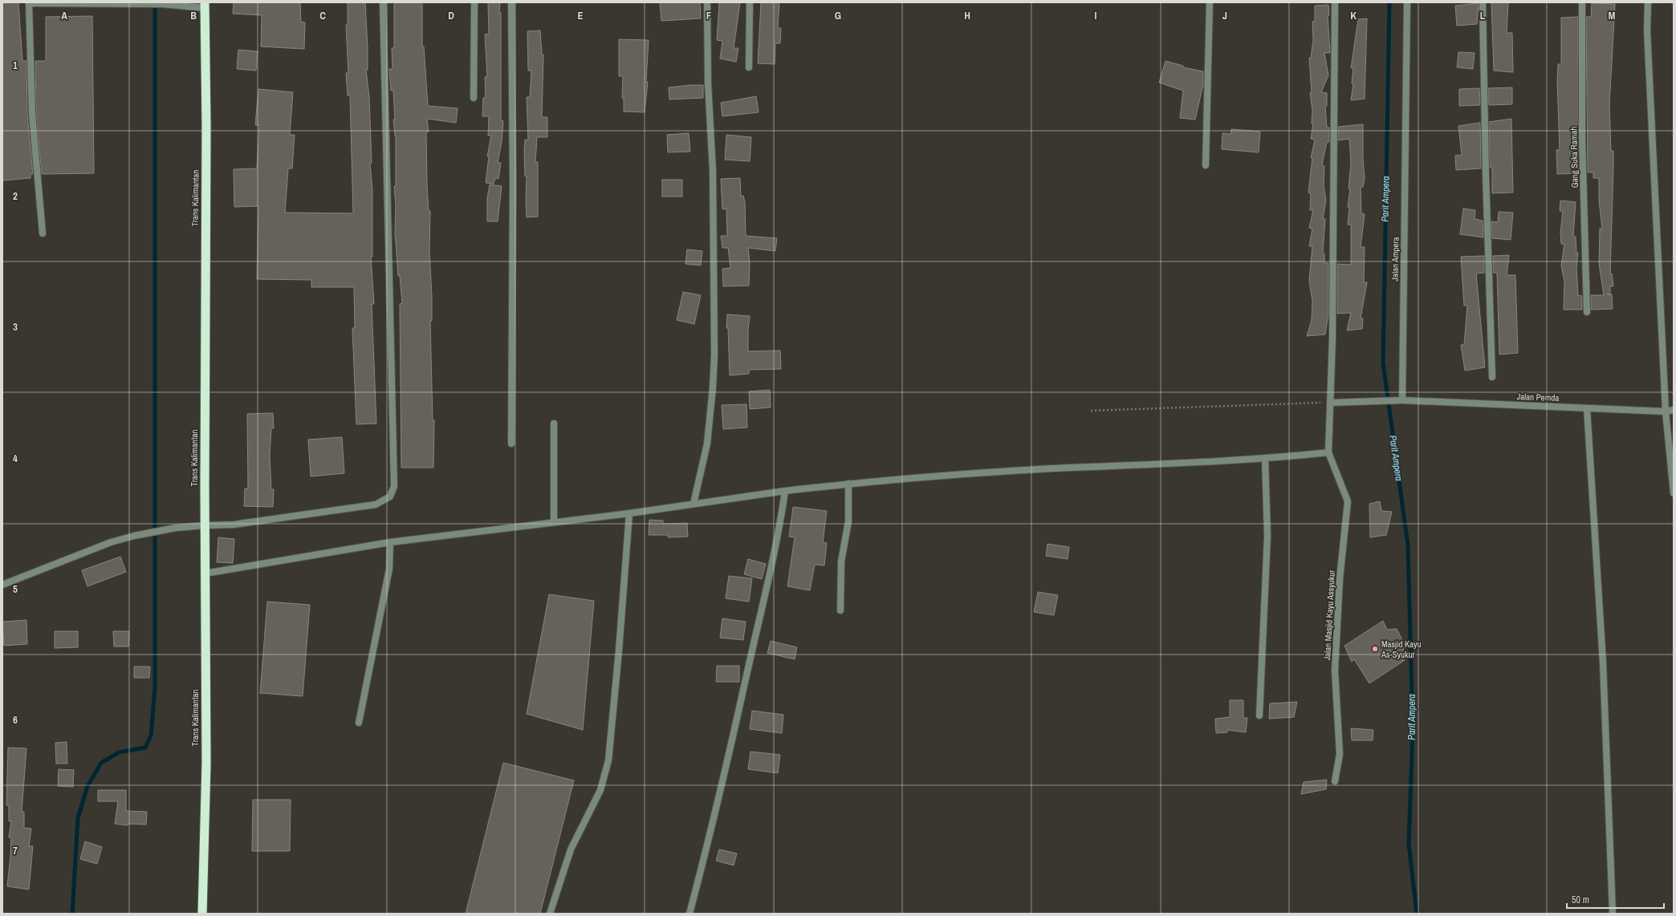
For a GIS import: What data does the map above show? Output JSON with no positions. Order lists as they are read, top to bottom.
{
  "streets": {
    "highway": ["Trans Kalimantan"],
    "street": [
      "Gang Suka Ramah",
      "Jalan Ampera",
      "Jalan Pemda",
      "Jalan Masjid Kayu Assyukur"
    ]
  },
  "crossings": [
    ["Jalan Ampera", "Jalan Pemda"]
  ],
  "water": ["Parit Ampera"],
  "places": ["Masjid Kayu As-Syukur"],
  "scale_bar": "50 m",
  "grid": {
    "columns": [
      "A",
      "B",
      "C",
      "D",
      "E",
      "F",
      "G",
      "H",
      "I",
      "J",
      "K",
      "L",
      "M"
    ],
    "rows": [
      "1",
      "2",
      "3",
      "4",
      "5",
      "6",
      "7"
    ]
  }
}
